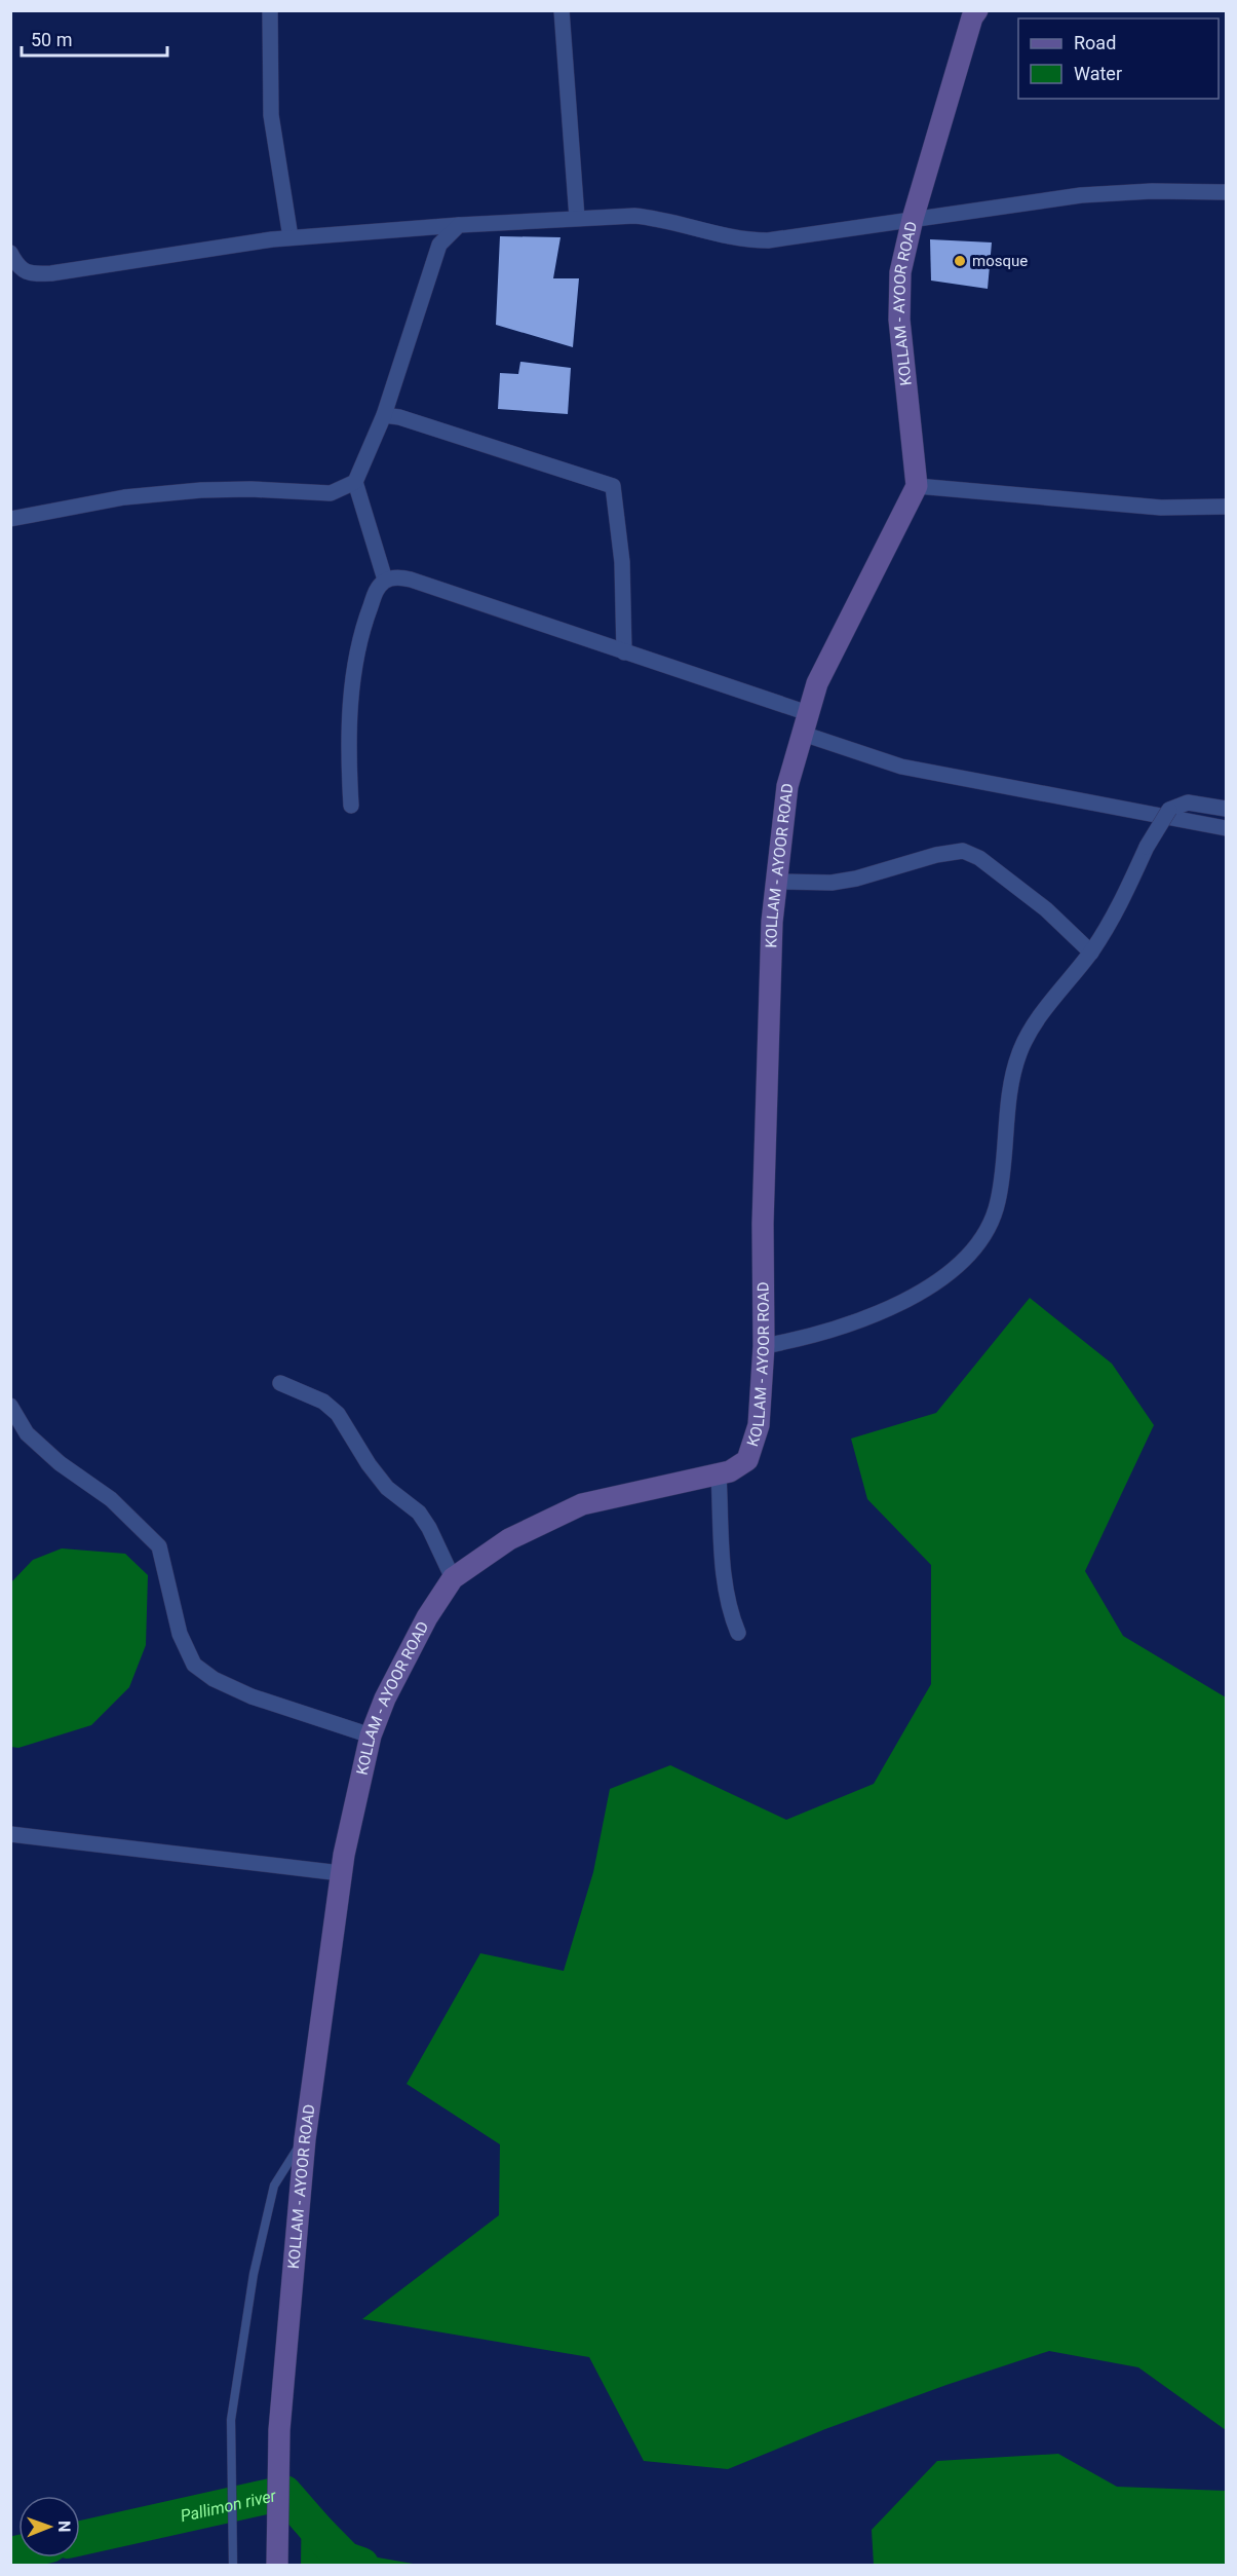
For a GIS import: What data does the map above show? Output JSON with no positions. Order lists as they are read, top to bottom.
{
  "streets": {
    "main road": ["KOLLAM - AYOOR ROAD"]
  },
  "water": ["Pallimon river"],
  "places": ["mosque"],
  "legend": ["Road", "Water"],
  "scale_bar": "50 m",
  "north": "right"
}
